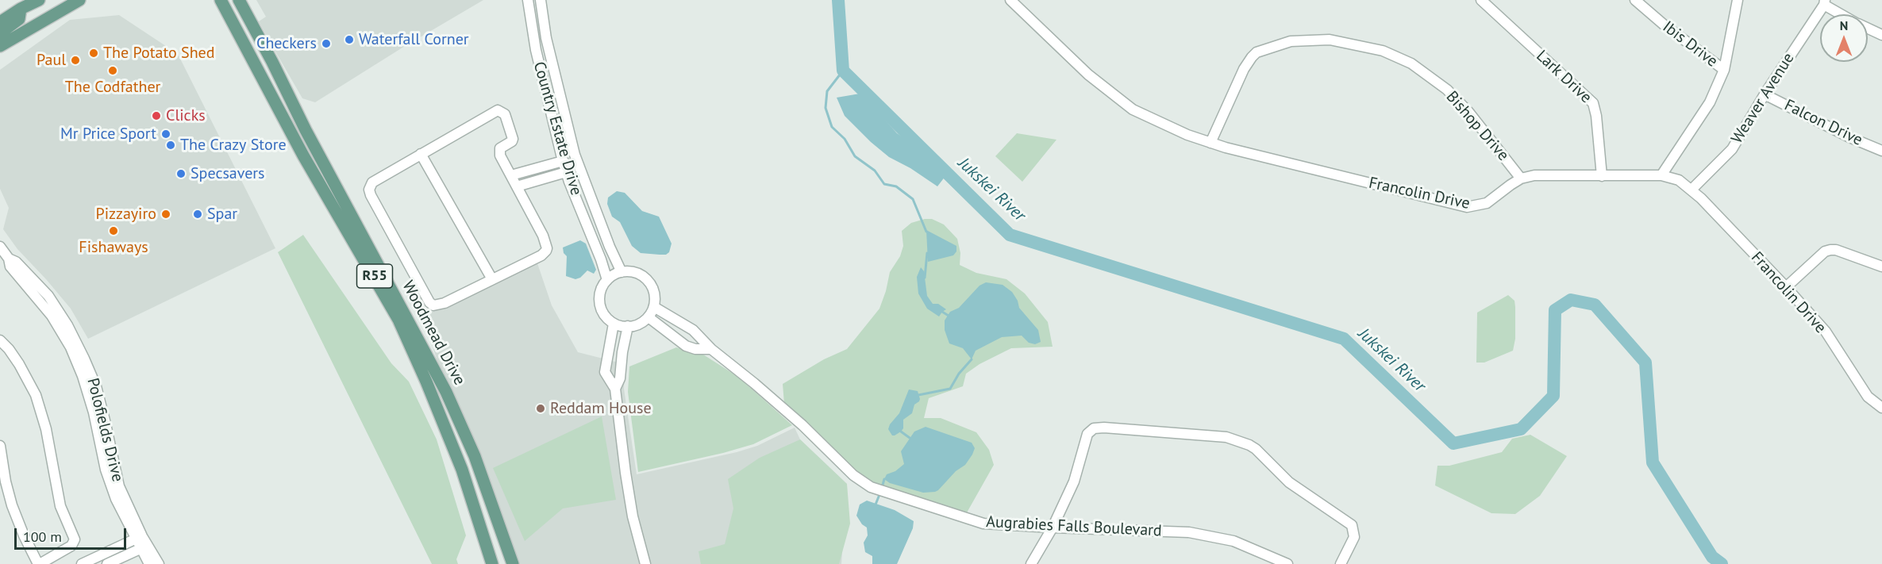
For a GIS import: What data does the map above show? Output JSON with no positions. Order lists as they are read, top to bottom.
{
  "streets": {
    "main road": ["R55", "Woodmead Drive"],
    "street": [
      "Ibis Drive",
      "Lark Drive",
      "Weaver Avenue",
      "Falcon Drive",
      "Bishop Drive",
      "Country Estate Drive",
      "Francolin Drive",
      "Polofields Drive",
      "Augrabies Falls Boulevard"
    ]
  },
  "crossings": [
    ["Lark Drive", "Francolin Drive"],
    ["Weaver Avenue", "Falcon Drive"],
    ["Weaver Avenue", "Francolin Drive"],
    ["Bishop Drive", "Francolin Drive"],
    ["Country Estate Drive", "Augrabies Falls Boulevard"]
  ],
  "water": ["Jukskei River"],
  "places": [
    "Waterfall Corner",
    "Checkers",
    "The Potato Shed",
    "Paul",
    "The Codfather",
    "Clicks",
    "Mr Price Sport",
    "The Crazy Store",
    "Specsavers",
    "Pizzayiro",
    "Spar",
    "Fishaways",
    "Reddam House"
  ],
  "scale_bar": "100 m",
  "north": "top"
}
